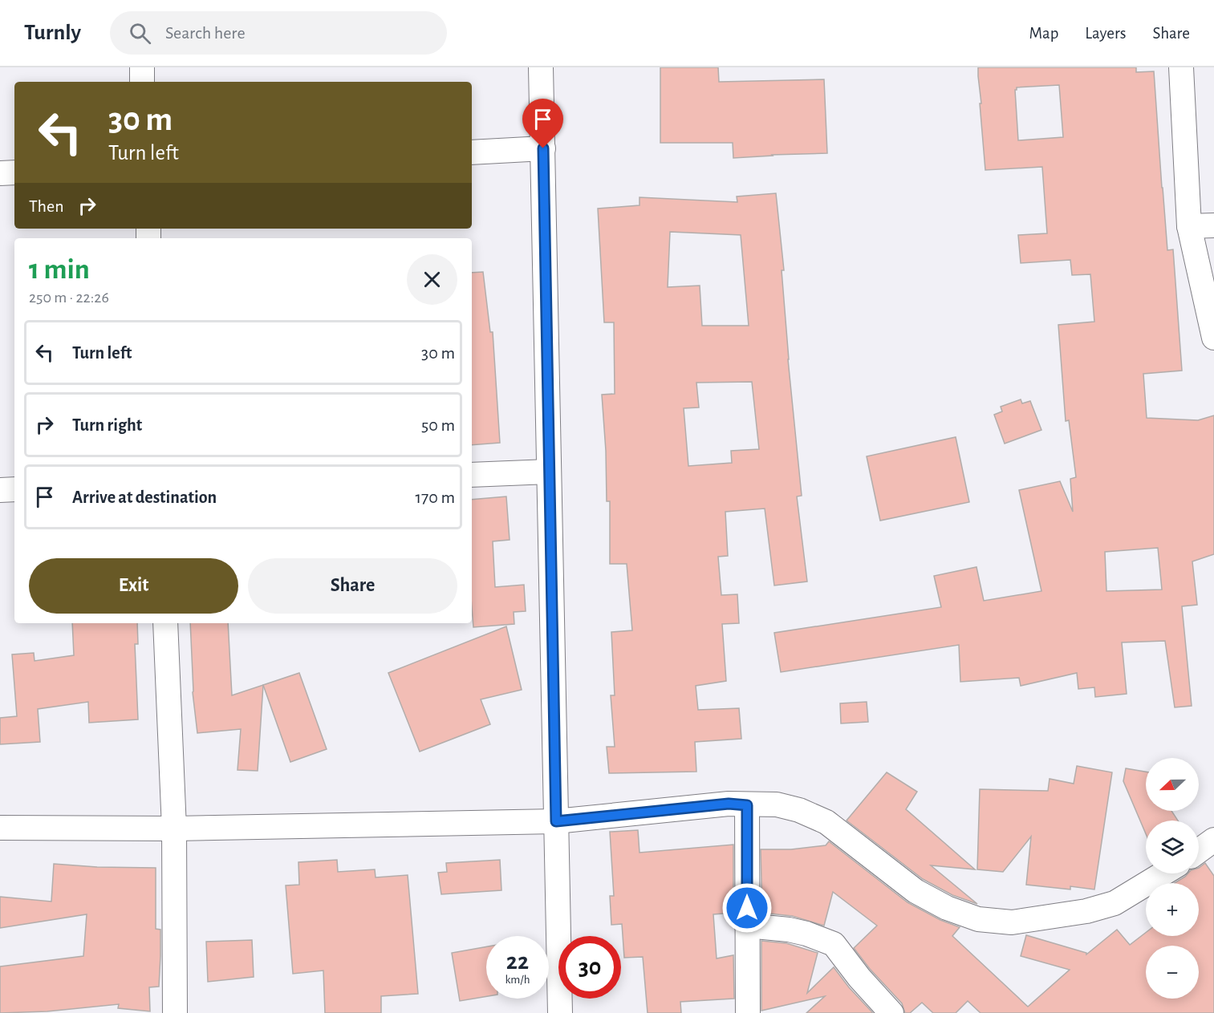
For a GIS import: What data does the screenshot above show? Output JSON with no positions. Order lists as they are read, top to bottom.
{
  "north": "left",
  "page": {
    "header": "Turnly",
    "search": "Search here",
    "nav": ["Map", "Layers", "Share"],
    "turn": ["30 m", "Turn left"],
    "then": "Then",
    "heading": ["1 min", "250 m · 22:26"],
    "list": [
      {
        "name": "Turn left",
        "value": "30 m"
      },
      {
        "name": "Turn right",
        "value": "50 m"
      },
      {
        "name": "Arrive at destination",
        "value": "170 m"
      }
    ],
    "buttons": ["Exit", "Share"],
    "map_buttons": ["+", "−"],
    "speed": "22 km/h",
    "limit": "30"
  }
}
